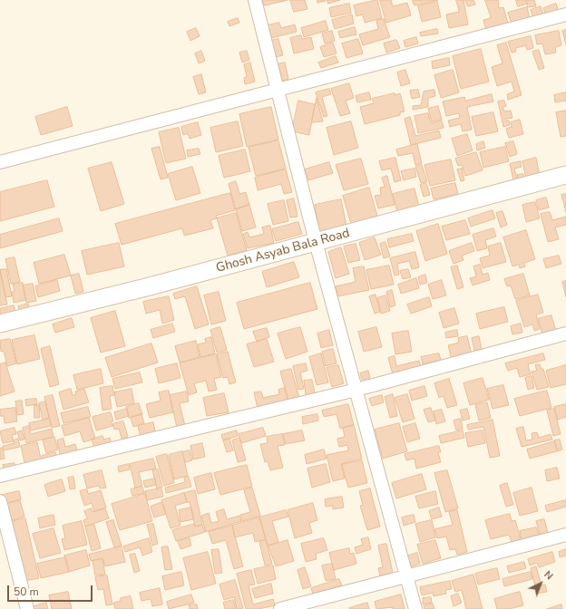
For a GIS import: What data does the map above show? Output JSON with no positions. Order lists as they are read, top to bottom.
{
  "streets": {
    "street": ["Ghosh Asyab Bala Road"]
  },
  "scale_bar": "50 m",
  "north": "top right"
}
